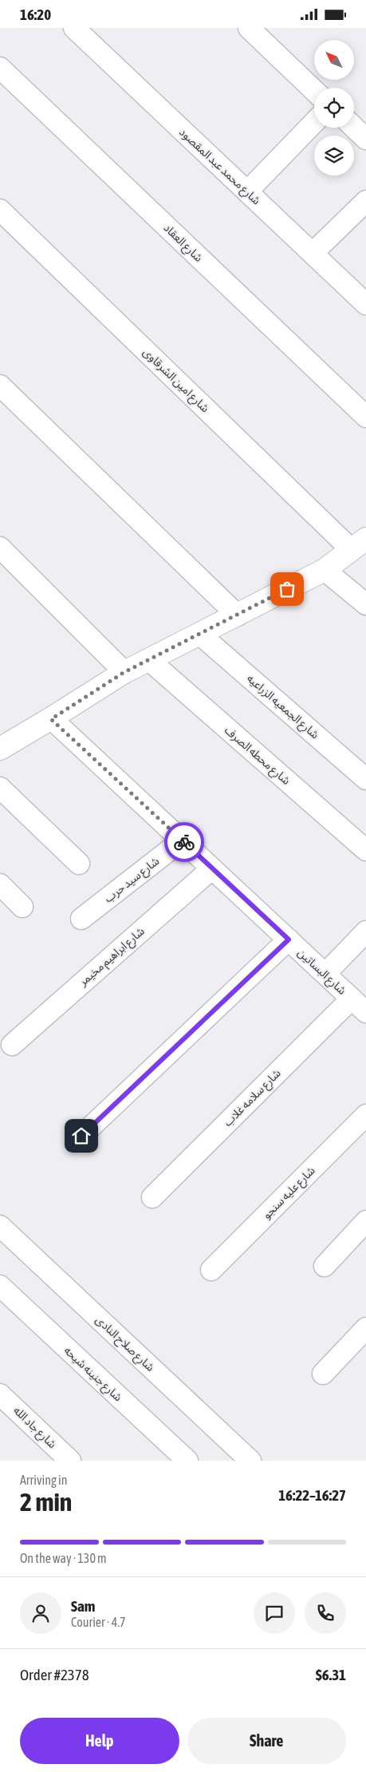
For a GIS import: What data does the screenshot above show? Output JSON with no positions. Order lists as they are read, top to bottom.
{
  "streets": {
    "street": [
      "شارع محمد عبد المقصود",
      "شارع العقاد",
      "شارع امين الشرقاوى",
      "شارع الجمعيه الزراعيه",
      "شارع محطه الصرف",
      "شارع سيد حرب",
      "شارع ابراهيم مخيمر",
      "شارع البساتين",
      "شارع سلامه غلاب",
      "شارع عليه سنجو",
      "شارع صلاح النادى",
      "شارع جنينه شيحه",
      "شارع جاد الله"
    ]
  },
  "crossings": [
    ["شارع سيد حرب", "شارع البساتين"],
    ["شارع ابراهيم مخيمر", "شارع البساتين"],
    ["شارع البساتين", "شارع سلامه غلاب"]
  ],
  "north": "top left",
  "page": {
    "status": "16:20",
    "heading": ["2 min", "Arriving in", "16:22–16:27"],
    "panel": [
      "Sam",
      "Courier · 4.7",
      "Order #2378",
      "$6.31"
    ],
    "bar": "On the way · 130 m",
    "buttons": ["Help", "Share"]
  }
}
